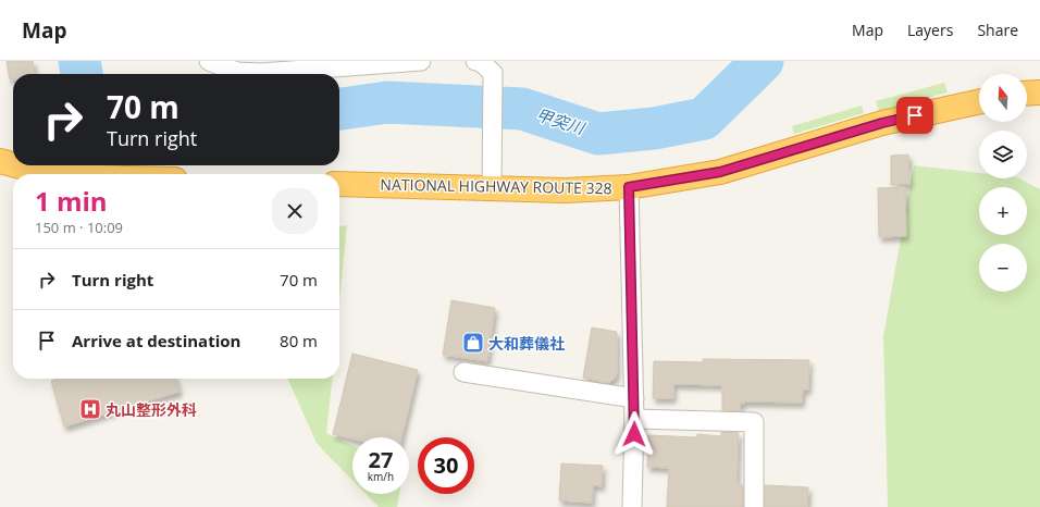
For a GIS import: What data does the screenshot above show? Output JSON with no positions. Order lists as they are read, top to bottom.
{
  "streets": {
    "highway": ["NATIONAL HIGHWAY ROUTE 328"]
  },
  "water": ["甲突川"],
  "places": {
    "shop": ["大和葬儀社"],
    "hospital": ["丸山整形外科"]
  },
  "north": "top",
  "page": {
    "header": "Map",
    "nav": ["Map", "Layers", "Share"],
    "map_buttons": ["+", "−"],
    "turn": ["70 m", "Turn right"],
    "heading": ["1 min", "150 m · 10:09"],
    "list": [
      {
        "name": "Turn right",
        "value": "70 m"
      },
      {
        "name": "Arrive at destination",
        "value": "80 m"
      }
    ],
    "speed": "27 km/h",
    "limit": "30"
  }
}
